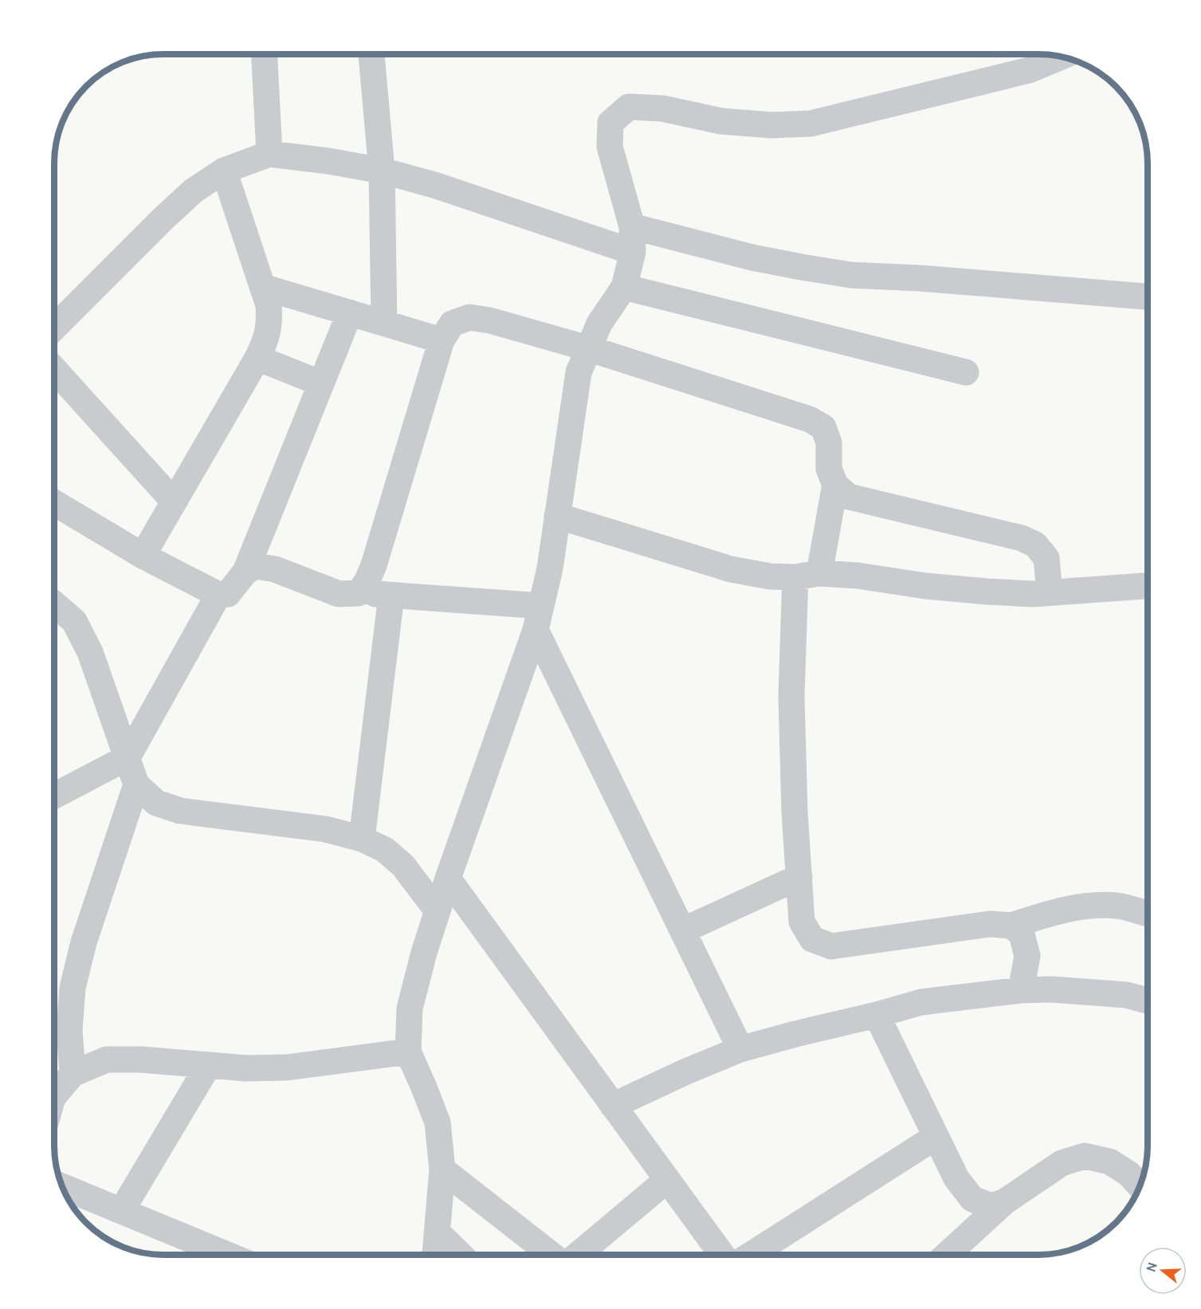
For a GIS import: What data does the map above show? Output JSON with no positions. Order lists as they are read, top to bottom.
{
  "north": "left"
}
